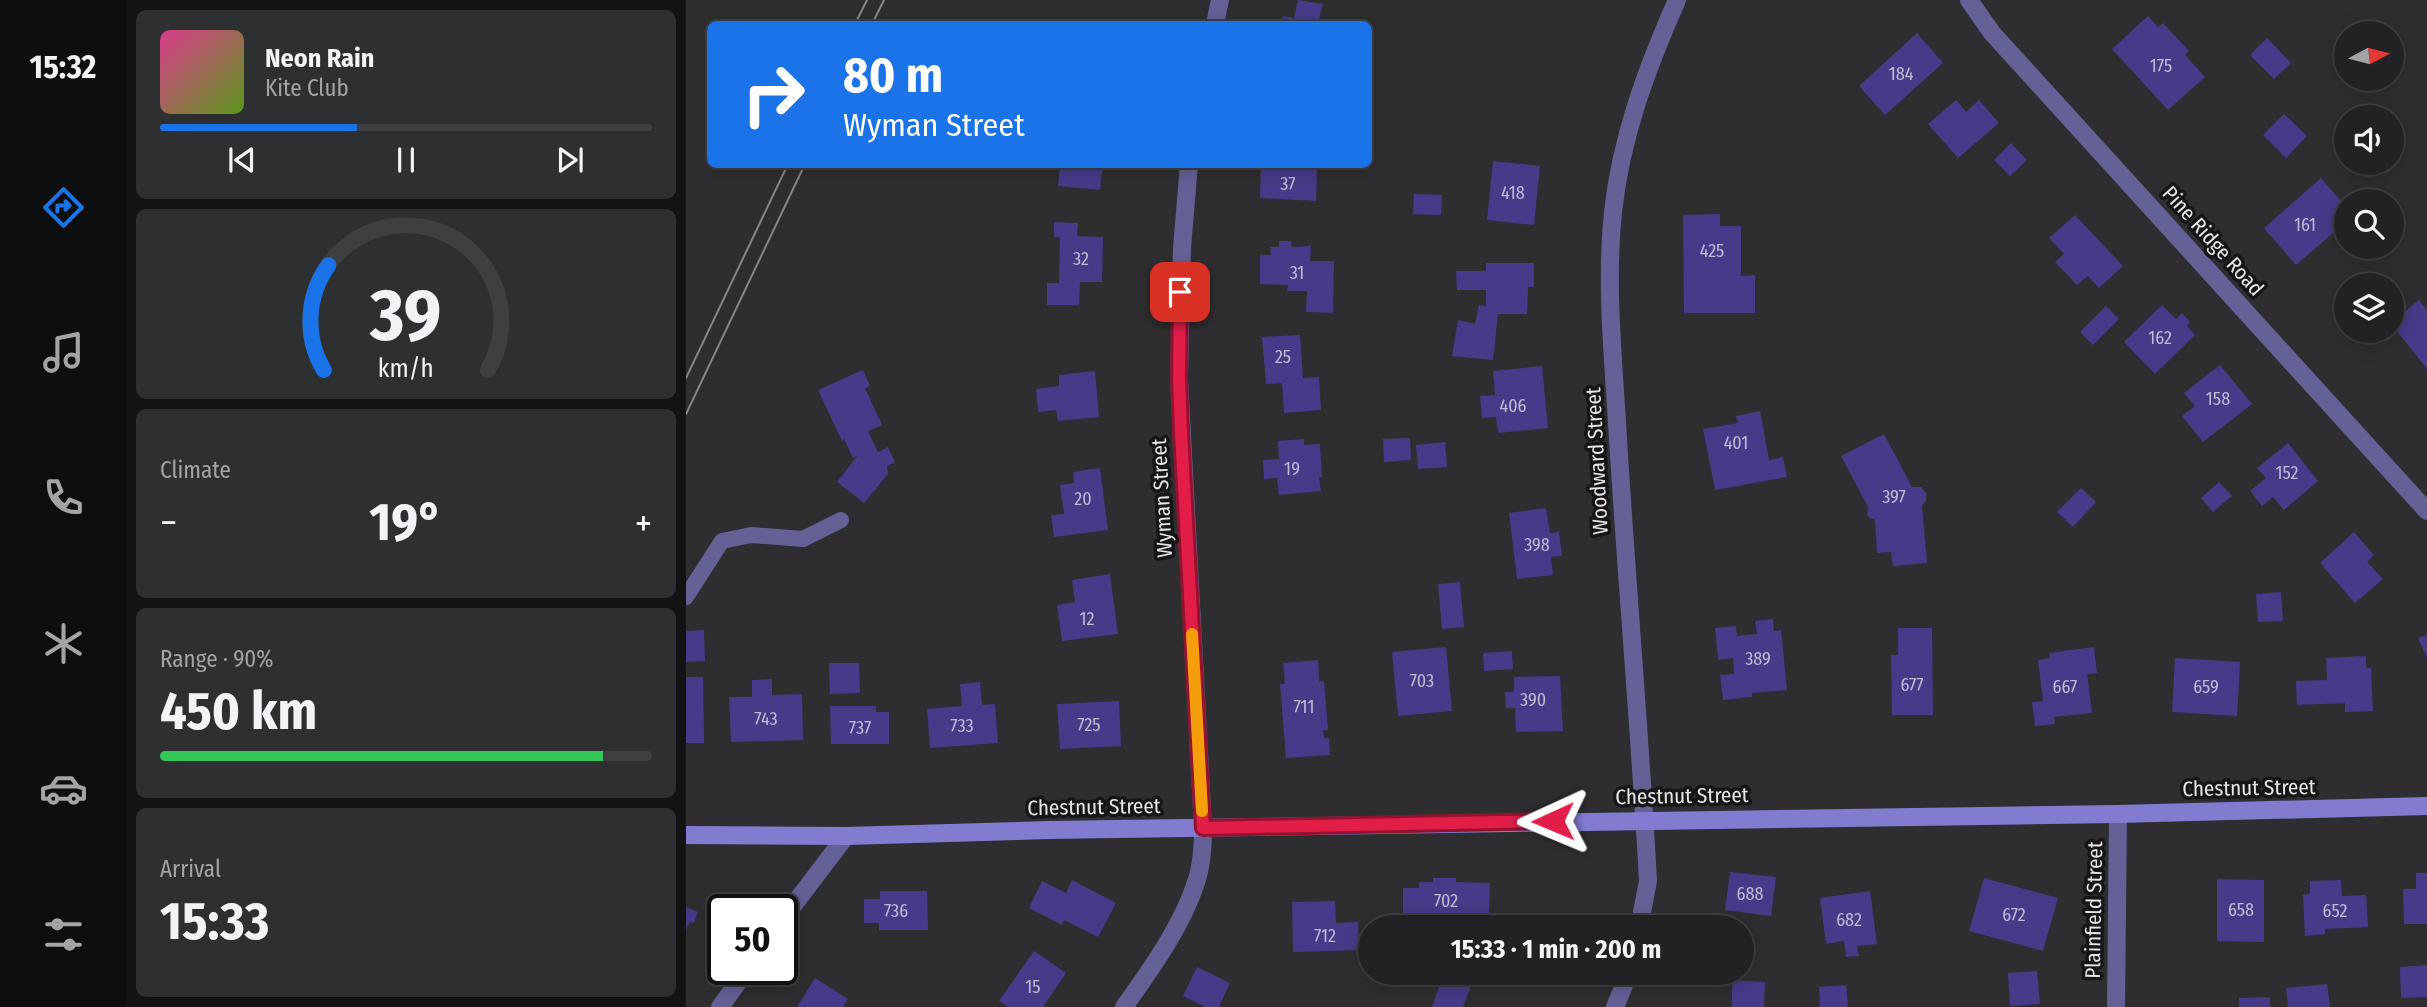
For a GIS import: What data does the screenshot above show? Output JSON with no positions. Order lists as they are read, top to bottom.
{
  "streets": {
    "main road": ["Chestnut Street"],
    "street": [
      "Pine Ridge Road",
      "Woodward Street",
      "Wyman Street",
      "Plainfield Street"
    ]
  },
  "crossings": [
    ["Woodward Street", "Chestnut Street"],
    ["Wyman Street", "Chestnut Street"],
    ["Chestnut Street", "Plainfield Street"]
  ],
  "house_numbers": [
    "175",
    "184",
    "37",
    "418",
    "161",
    "425",
    "32",
    "31",
    "162",
    "25",
    "158",
    "406",
    "401",
    "19",
    "152",
    "397",
    "20",
    "398",
    "12",
    "389",
    "703",
    "677",
    "667",
    "659",
    "390",
    "711",
    "743",
    "725",
    "733",
    "737",
    "688",
    "702",
    "658",
    "736",
    "652",
    "672",
    "682",
    "712",
    "15"
  ],
  "north": "right",
  "page": {
    "tabs": "15:32",
    "turn": ["80 m", "Wyman Street"],
    "song": ["Neon Rain", "Kite Club"],
    "tile": [
      "Climate",
      ["Range · 90%", "450 km"],
      ["Arrival", "15:33"]
    ],
    "heat": ["−", "19°", "+"],
    "limit": "50",
    "trip": "15:33 · 1 min · 200 m",
    "gauge": ["39", "km/h"]
  }
}
